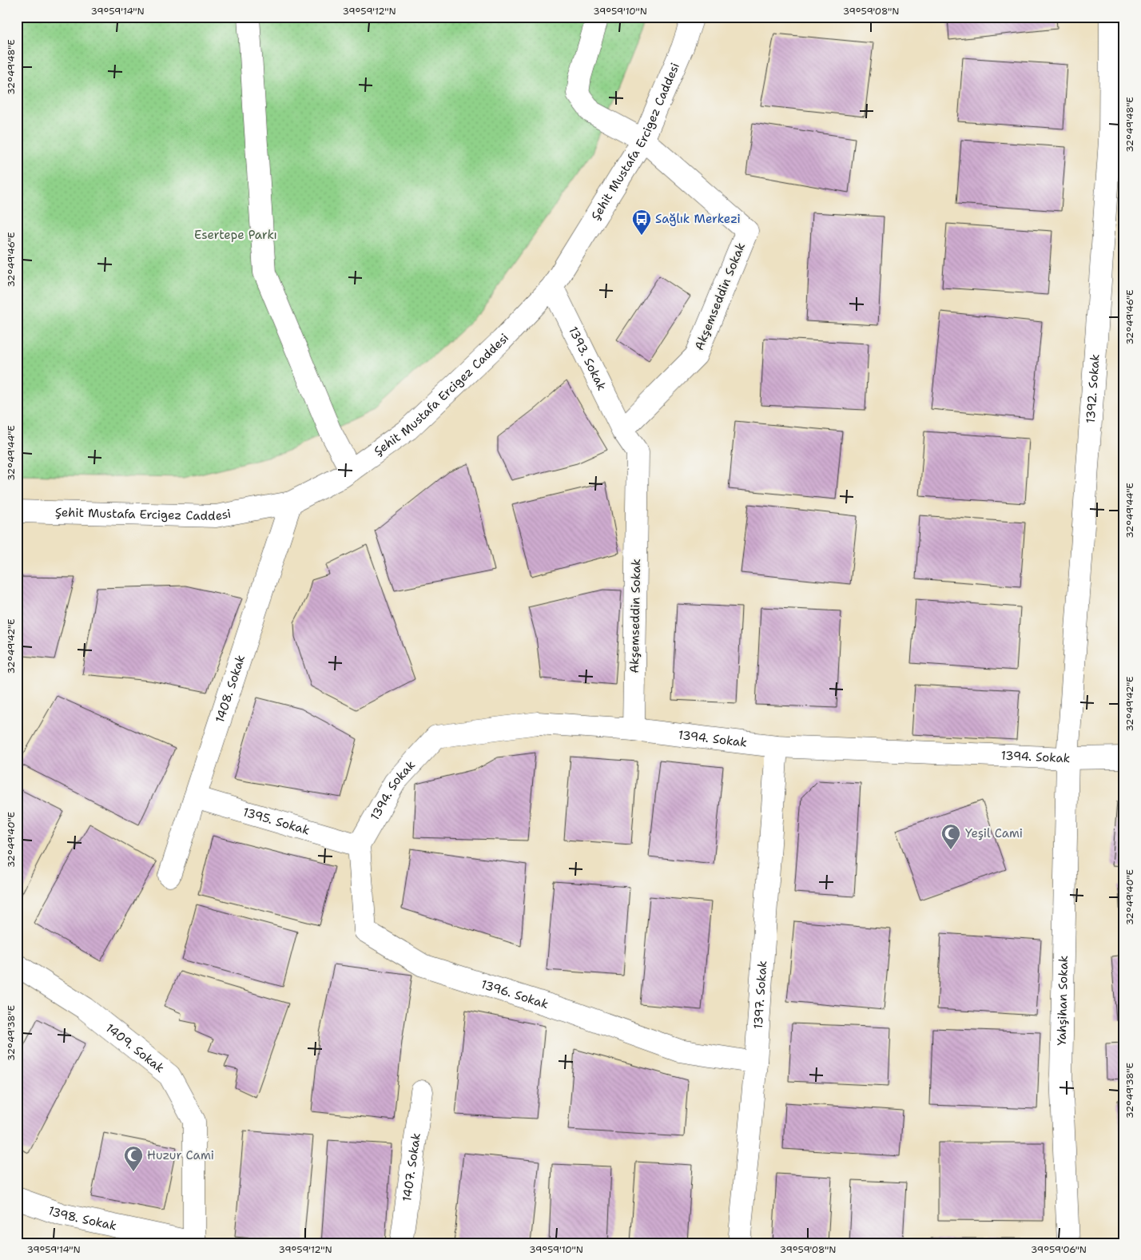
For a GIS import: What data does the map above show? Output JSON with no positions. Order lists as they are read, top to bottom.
{
  "streets": {
    "street": [
      "Şehit Mustafa Ercigez Caddesi",
      "Akşemseddin Sokak",
      "1393. Sokak",
      "1392. Sokak",
      "1408. Sokak",
      "1394. Sokak",
      "1395. Sokak",
      "1396. Sokak",
      "1397. Sokak",
      "Yahşihan Sokak",
      "1409. Sokak",
      "1407. Sokak",
      "1398. Sokak"
    ]
  },
  "crossings": [
    ["Şehit Mustafa Ercigez Caddesi", "Akşemseddin Sokak"],
    ["Şehit Mustafa Ercigez Caddesi", "1393. Sokak"],
    ["Şehit Mustafa Ercigez Caddesi", "1408. Sokak"],
    ["Akşemseddin Sokak", "1393. Sokak"],
    ["Akşemseddin Sokak", "1394. Sokak"],
    ["1392. Sokak", "1394. Sokak"],
    ["1392. Sokak", "Yahşihan Sokak"],
    ["1408. Sokak", "1395. Sokak"],
    ["1394. Sokak", "1395. Sokak"],
    ["1394. Sokak", "1396. Sokak"],
    ["1394. Sokak", "1397. Sokak"],
    ["1394. Sokak", "Yahşihan Sokak"],
    ["1395. Sokak", "1396. Sokak"],
    ["1396. Sokak", "1397. Sokak"],
    ["1409. Sokak", "1398. Sokak"]
  ],
  "parks": ["Esertepe Parkı"],
  "places": {
    "bus stop": ["Sağlık Merkezi"],
    "mosque": ["Yeşil Cami", "Huzur Cami"]
  },
  "coordinates": [
    "39°59'14\"N",
    "39°59'12\"N",
    "39°59'10\"N",
    "39°59'08\"N",
    "32°49'48\"E",
    "32°49'46\"E",
    "32°49'44\"E",
    "32°49'42\"E",
    "32°49'40\"E",
    "32°49'38\"E",
    "39°59'06\"N"
  ]
}
